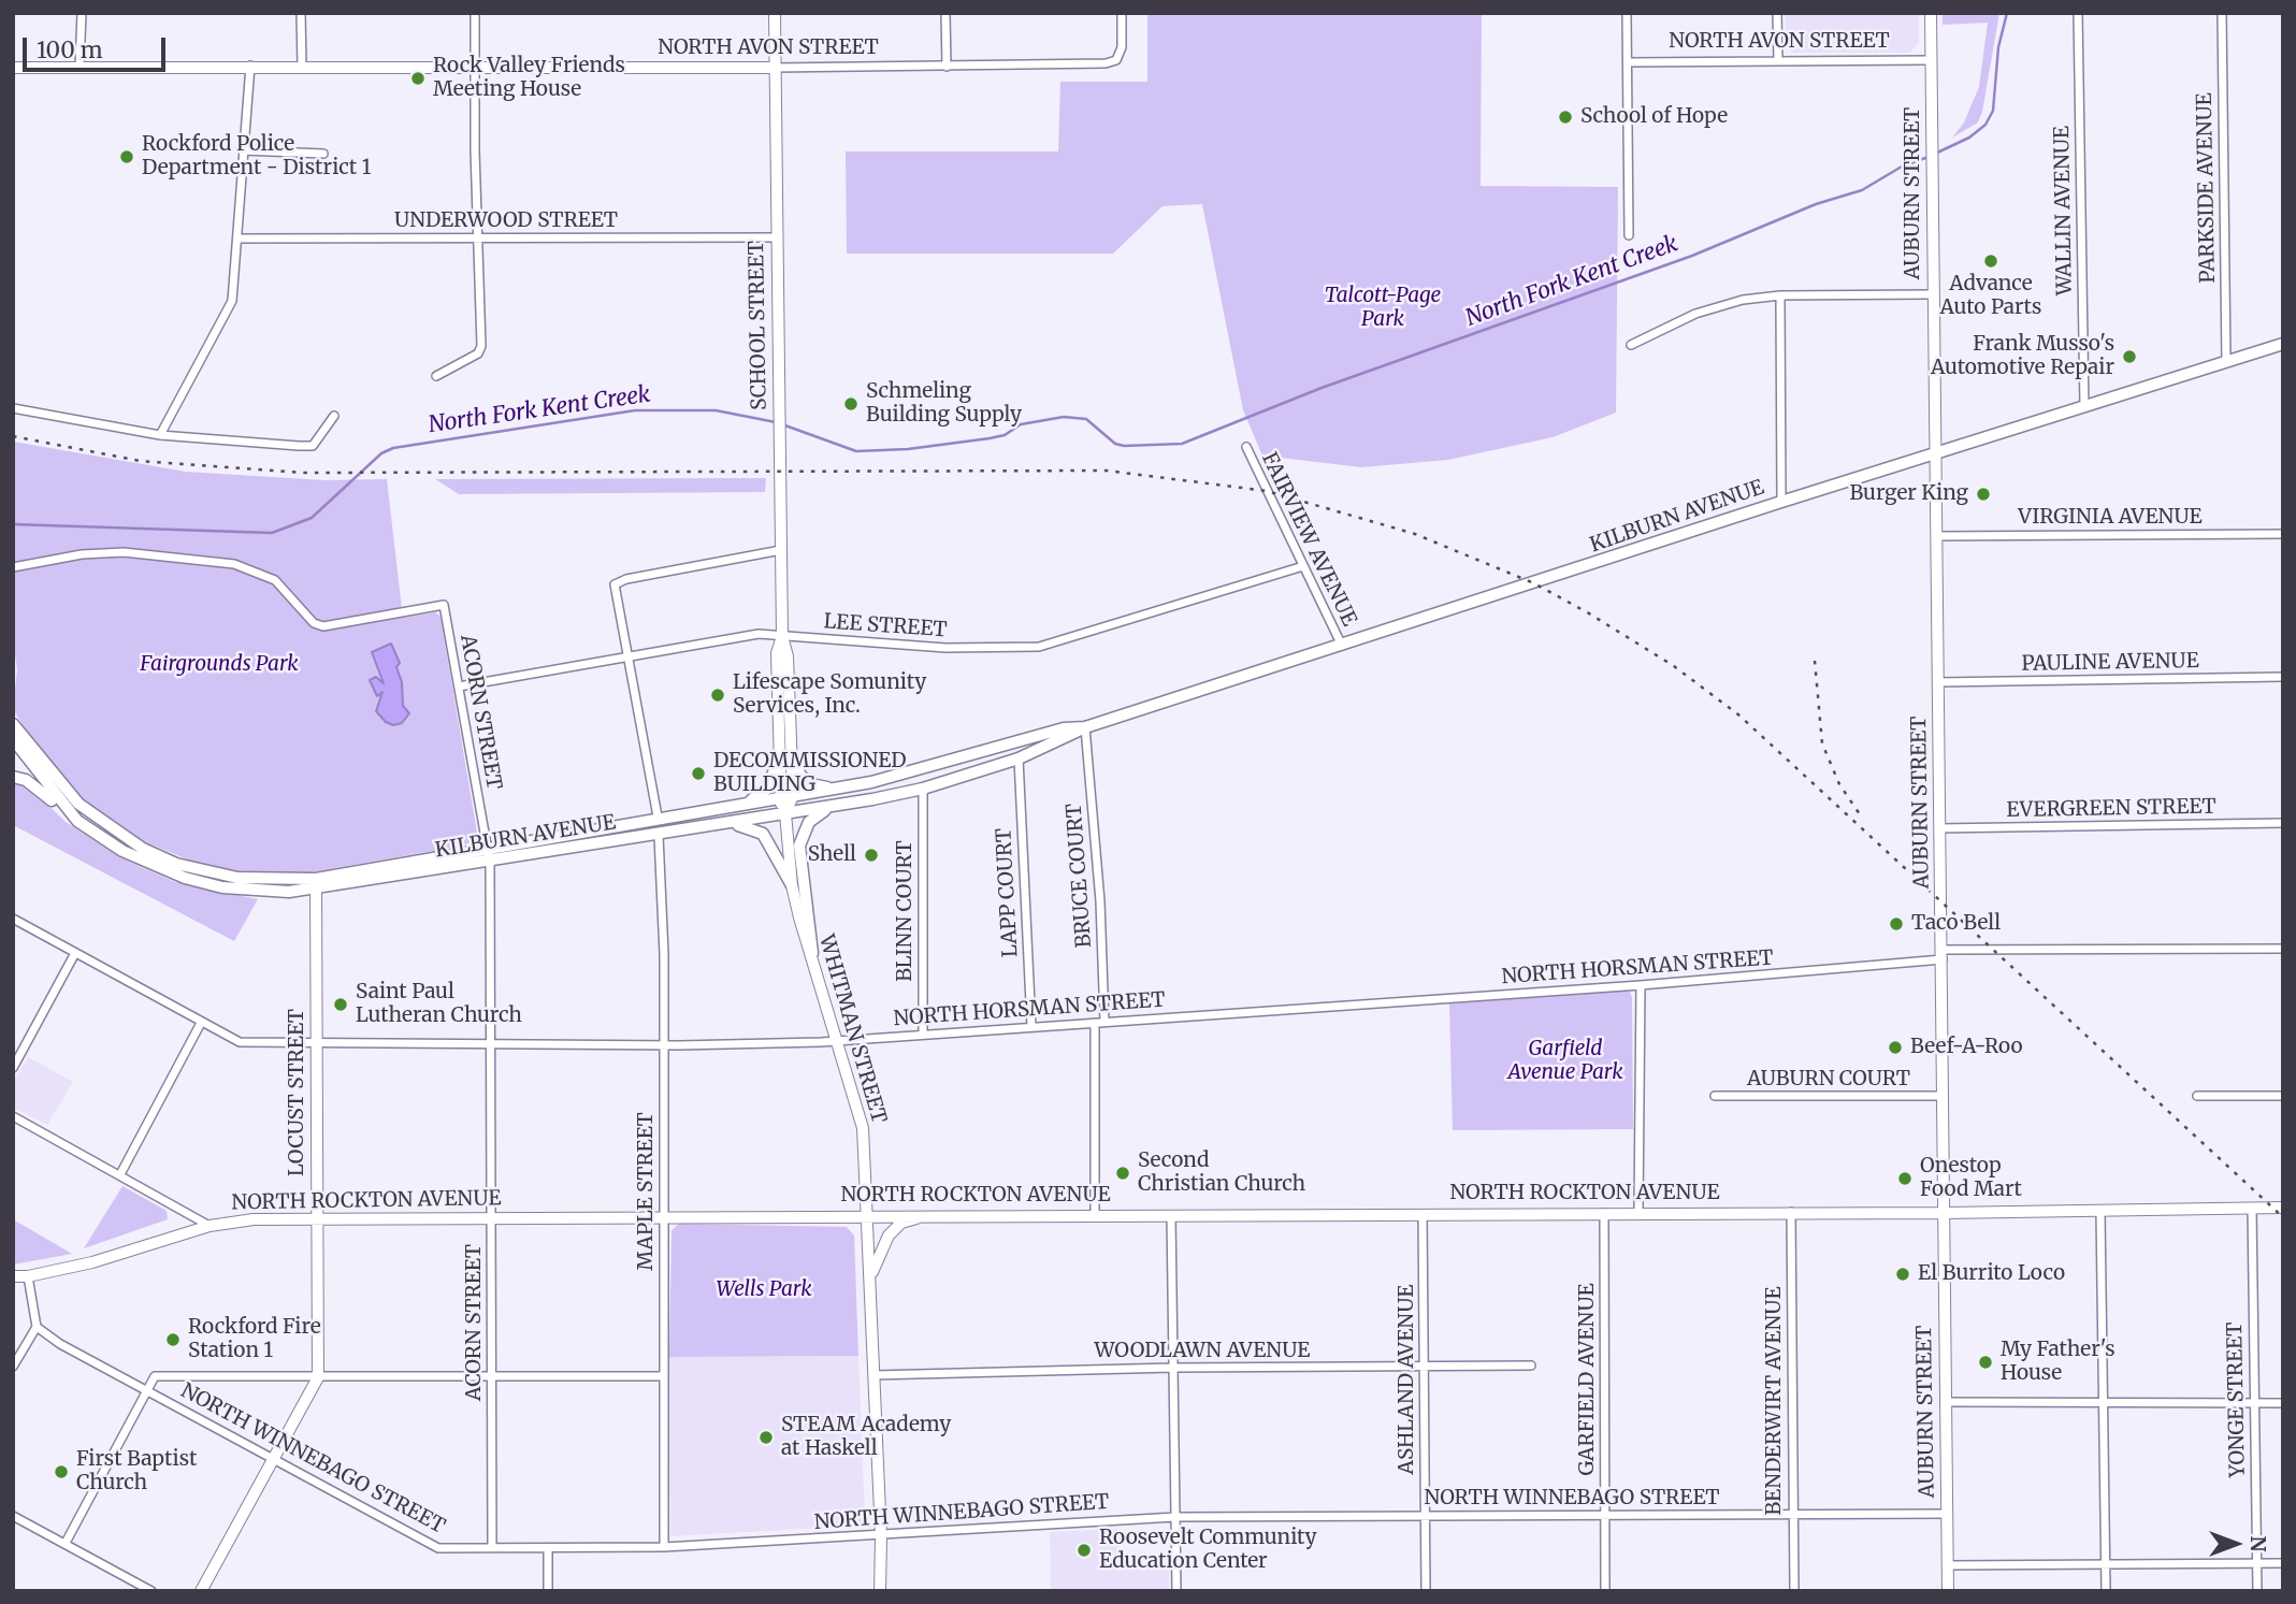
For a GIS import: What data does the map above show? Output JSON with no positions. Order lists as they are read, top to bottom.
{
  "streets": {
    "main road": [
      "NORTH AVON STREET",
      "AUBURN STREET",
      "SCHOOL STREET",
      "KILBURN AVENUE",
      "WHITMAN STREET",
      "LOCUST STREET",
      "NORTH ROCKTON AVENUE"
    ],
    "street": [
      "PARKSIDE AVENUE",
      "WALLIN AVENUE",
      "UNDERWOOD STREET",
      "VIRGINIA AVENUE",
      "FAIRVIEW AVENUE",
      "LEE STREET",
      "PAULINE AVENUE",
      "ACORN STREET",
      "EVERGREEN STREET",
      "BRUCE COURT",
      "LAPP COURT",
      "BLINN COURT",
      "NORTH HORSMAN STREET",
      "AUBURN COURT",
      "MAPLE STREET",
      "WOODLAWN AVENUE",
      "ASHLAND AVENUE",
      "GARFIELD AVENUE",
      "YONGE STREET",
      "BENDERWIRT AVENUE",
      "NORTH WINNEBAGO STREET"
    ]
  },
  "crossings": [
    ["NORTH AVON STREET", "AUBURN STREET"],
    ["NORTH AVON STREET", "SCHOOL STREET"],
    ["PARKSIDE AVENUE", "KILBURN AVENUE"],
    ["AUBURN STREET", "KILBURN AVENUE"],
    ["AUBURN STREET", "VIRGINIA AVENUE"],
    ["AUBURN STREET", "PAULINE AVENUE"],
    ["AUBURN STREET", "EVERGREEN STREET"],
    ["AUBURN STREET", "NORTH HORSMAN STREET"],
    ["AUBURN STREET", "AUBURN COURT"],
    ["AUBURN STREET", "NORTH ROCKTON AVENUE"],
    ["AUBURN STREET", "NORTH WINNEBAGO STREET"],
    ["WALLIN AVENUE", "KILBURN AVENUE"],
    ["UNDERWOOD STREET", "SCHOOL STREET"],
    ["SCHOOL STREET", "KILBURN AVENUE"],
    ["SCHOOL STREET", "LEE STREET"],
    ["SCHOOL STREET", "WHITMAN STREET"],
    ["KILBURN AVENUE", "FAIRVIEW AVENUE"],
    ["KILBURN AVENUE", "ACORN STREET"],
    ["KILBURN AVENUE", "BRUCE COURT"],
    ["KILBURN AVENUE", "LAPP COURT"],
    ["KILBURN AVENUE", "BLINN COURT"],
    ["KILBURN AVENUE", "WHITMAN STREET"],
    ["KILBURN AVENUE", "LOCUST STREET"],
    ["KILBURN AVENUE", "MAPLE STREET"],
    ["FAIRVIEW AVENUE", "LEE STREET"],
    ["LEE STREET", "ACORN STREET"],
    ["ACORN STREET", "NORTH HORSMAN STREET"],
    ["ACORN STREET", "NORTH ROCKTON AVENUE"],
    ["ACORN STREET", "NORTH WINNEBAGO STREET"],
    ["BRUCE COURT", "NORTH HORSMAN STREET"],
    ["LAPP COURT", "NORTH HORSMAN STREET"],
    ["BLINN COURT", "NORTH HORSMAN STREET"],
    ["NORTH HORSMAN STREET", "WHITMAN STREET"],
    ["NORTH HORSMAN STREET", "LOCUST STREET"],
    ["NORTH HORSMAN STREET", "MAPLE STREET"],
    ["WHITMAN STREET", "NORTH ROCKTON AVENUE"],
    ["WHITMAN STREET", "WOODLAWN AVENUE"],
    ["WHITMAN STREET", "NORTH WINNEBAGO STREET"],
    ["LOCUST STREET", "NORTH ROCKTON AVENUE"],
    ["LOCUST STREET", "NORTH WINNEBAGO STREET"],
    ["MAPLE STREET", "NORTH ROCKTON AVENUE"],
    ["MAPLE STREET", "NORTH WINNEBAGO STREET"],
    ["NORTH ROCKTON AVENUE", "ASHLAND AVENUE"],
    ["NORTH ROCKTON AVENUE", "GARFIELD AVENUE"],
    ["NORTH ROCKTON AVENUE", "YONGE STREET"],
    ["NORTH ROCKTON AVENUE", "BENDERWIRT AVENUE"],
    ["WOODLAWN AVENUE", "ASHLAND AVENUE"],
    ["ASHLAND AVENUE", "NORTH WINNEBAGO STREET"],
    ["GARFIELD AVENUE", "NORTH WINNEBAGO STREET"],
    ["BENDERWIRT AVENUE", "NORTH WINNEBAGO STREET"]
  ],
  "water": ["North Fork Kent Creek"],
  "parks": [
    "Talcott-Page Park",
    "Fairgrounds Park",
    "Garfield Avenue Park",
    "Wells Park"
  ],
  "places": [
    "Rock Valley Friends Meeting House",
    "School of Hope",
    "Rockford Police Department - District 1",
    "Advance Auto Parts",
    "Frank Musso's Automotive Repair",
    "Schmeling Building Supply",
    "Burger King",
    "Lifescape Somunity Services, Inc.",
    "DECOMMISSIONED BUILDING",
    "Shell",
    "Taco Bell",
    "Saint Paul Lutheran Church",
    "Beef-A-Roo",
    "Second Christian Church",
    "Onestop Food Mart",
    "El Burrito Loco",
    "Rockford Fire Station 1",
    "My Father's House",
    "STEAM Academy at Haskell",
    "First Baptist Church",
    "Roosevelt Community Education Center"
  ],
  "scale_bar": "100 m",
  "north": "right"
}
